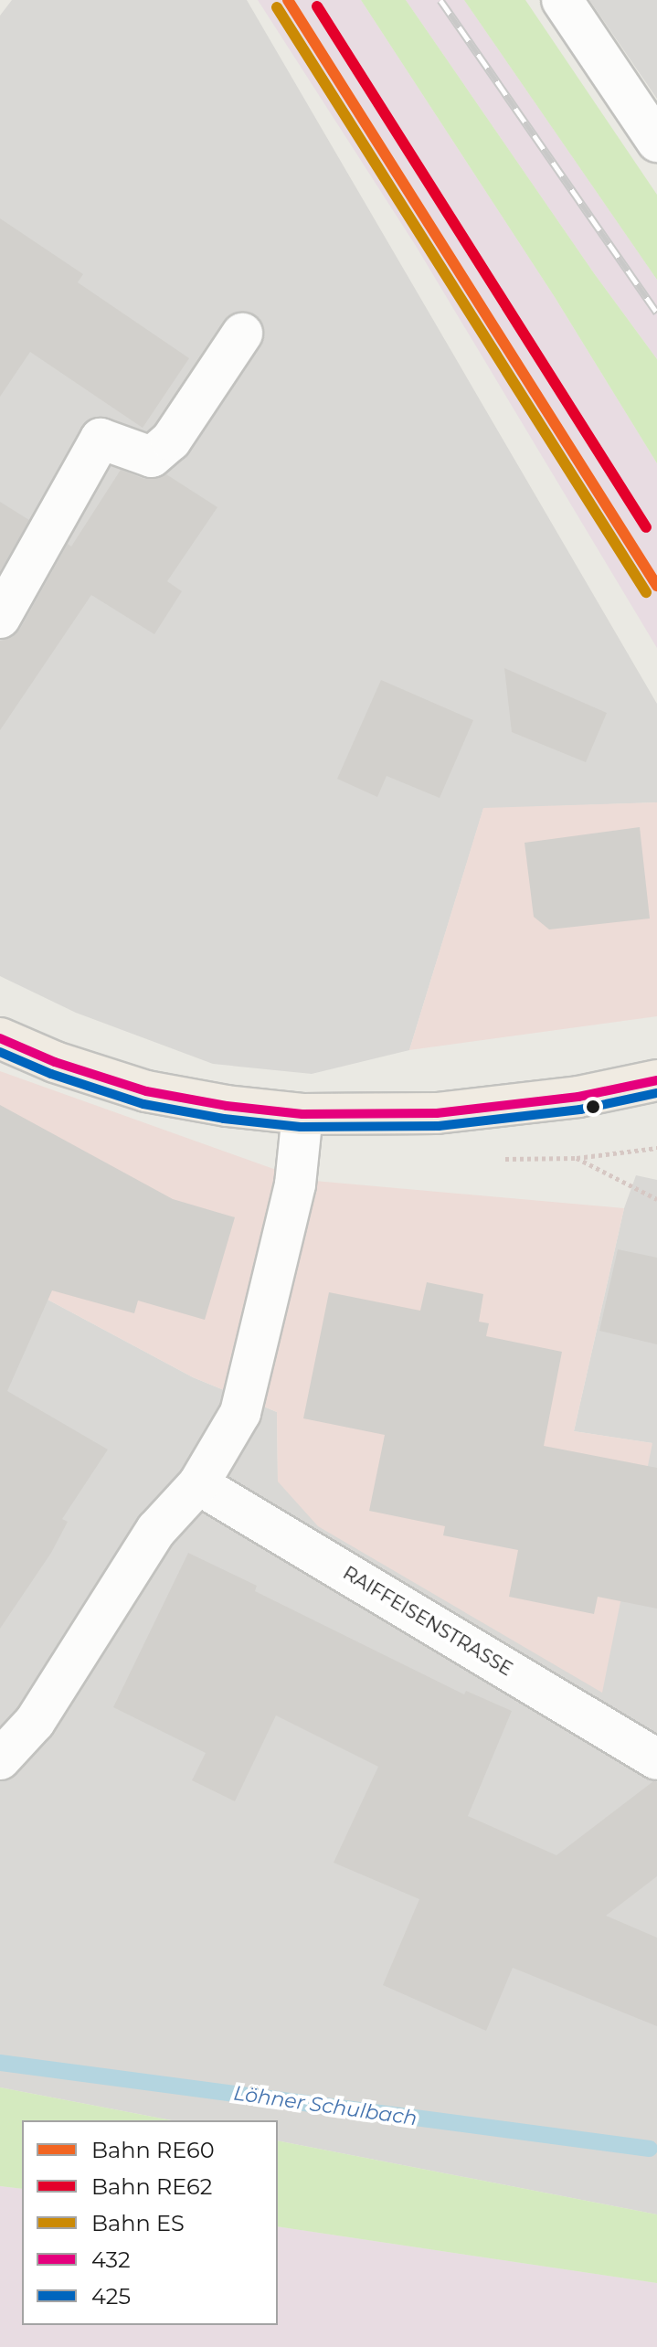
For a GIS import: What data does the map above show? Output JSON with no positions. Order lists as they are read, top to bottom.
{
  "streets": {
    "street": ["RAIFFEISENSTRASSE"]
  },
  "water": ["Löhner Schulbach"],
  "lines": [
    "rail line RE60",
    "rail line RE62",
    "rail line ES",
    "transit line 432",
    "transit line 425"
  ],
  "legend": [
    "Bahn RE60",
    "Bahn RE62",
    "Bahn ES",
    "432",
    "425"
  ]
}
